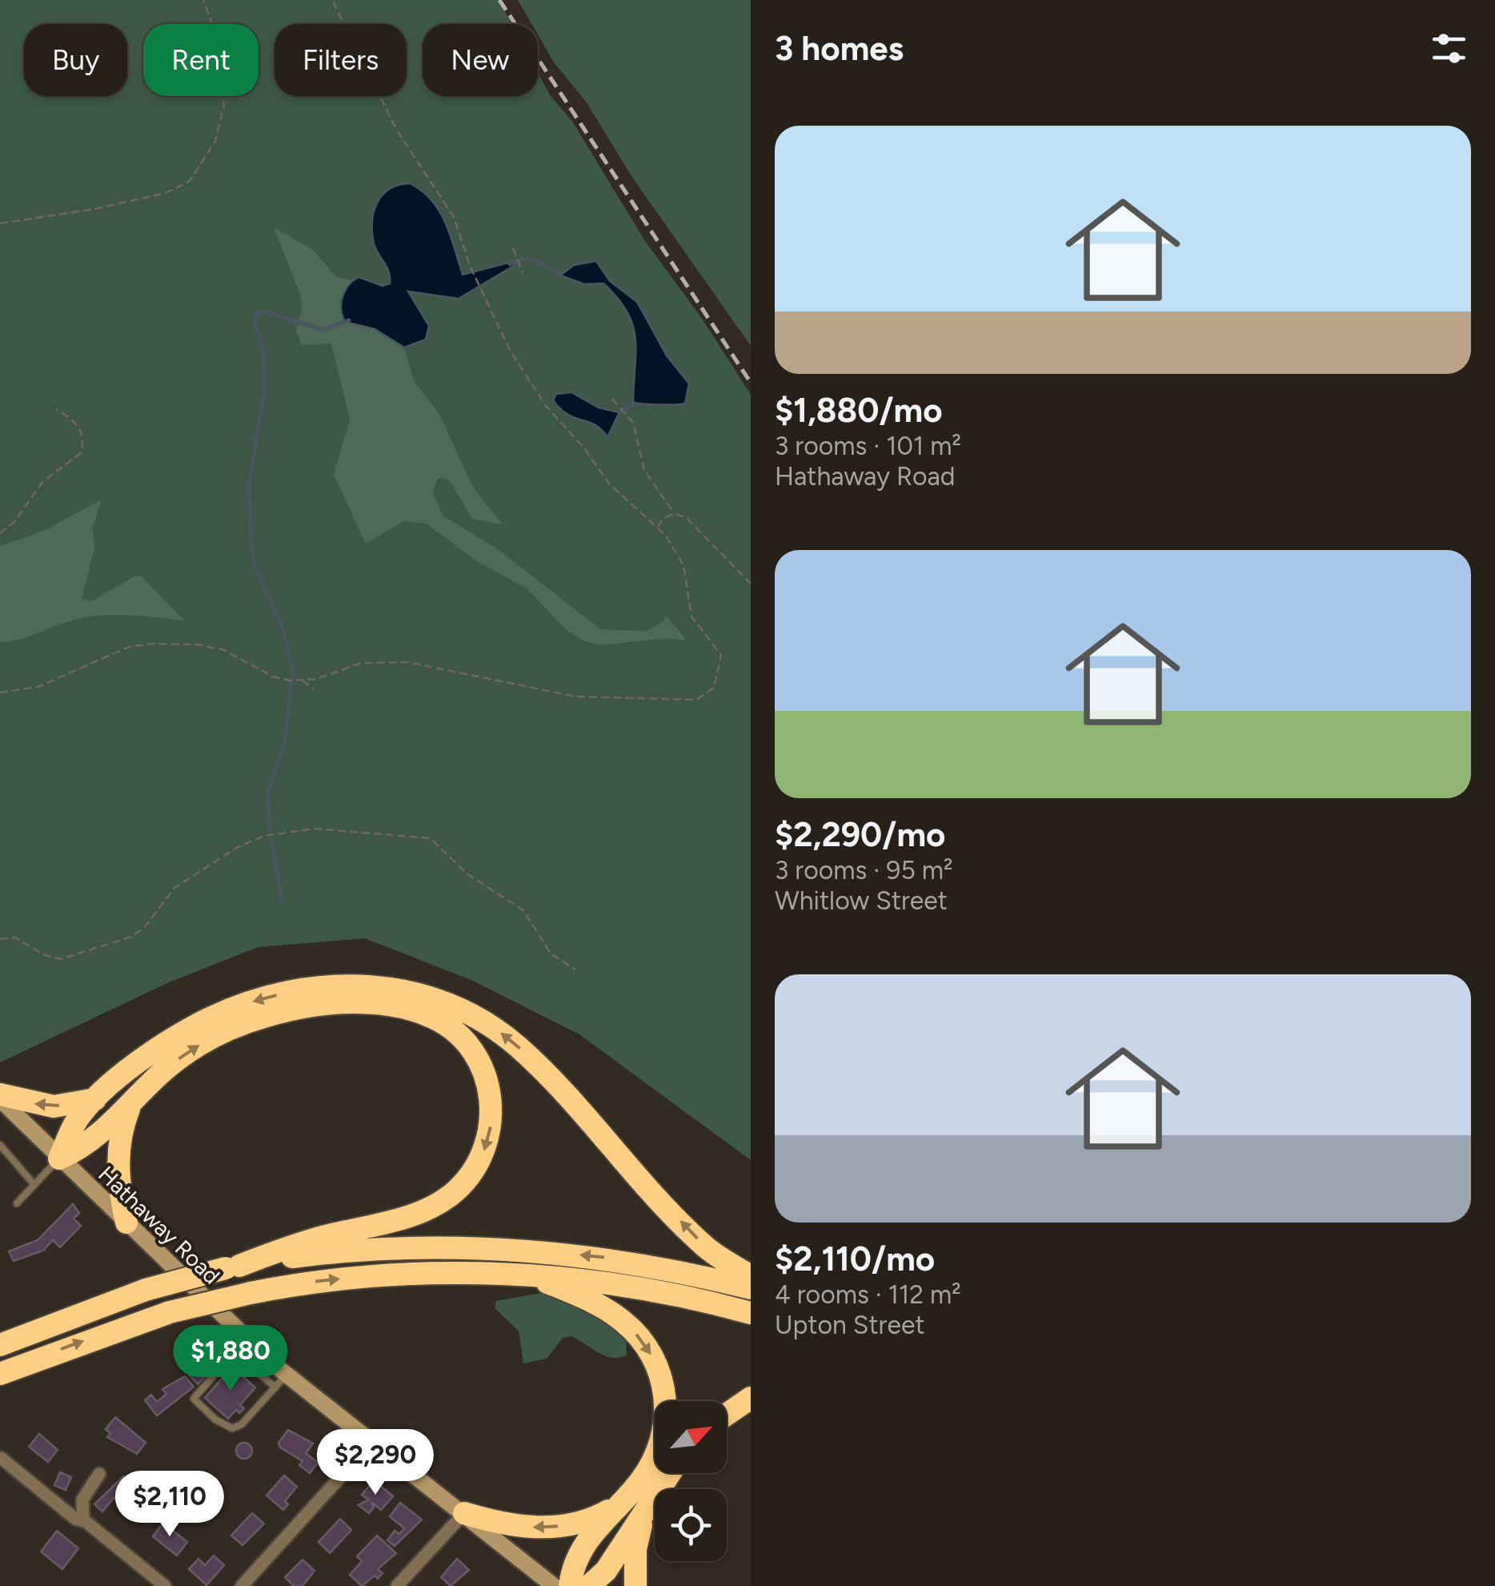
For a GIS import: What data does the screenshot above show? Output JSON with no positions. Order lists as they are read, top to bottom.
{
  "streets": {
    "main road": ["Hathaway Road"]
  },
  "north": "top right",
  "page": {
    "heading": "3 homes",
    "chip": [
      "Buy",
      "Rent",
      "Filters",
      "New"
    ],
    "list": [
      {
        "name": "$1,880/mo",
        "note": "3 rooms · 101 m² · Hathaway Road"
      },
      {
        "name": "$2,290/mo",
        "note": "3 rooms · 95 m² · Whitlow Street"
      },
      {
        "name": "$2,110/mo",
        "note": "4 rooms · 112 m² · Upton Street"
      }
    ],
    "price": ["$1,880", "$2,290", "$2,110"]
  }
}
